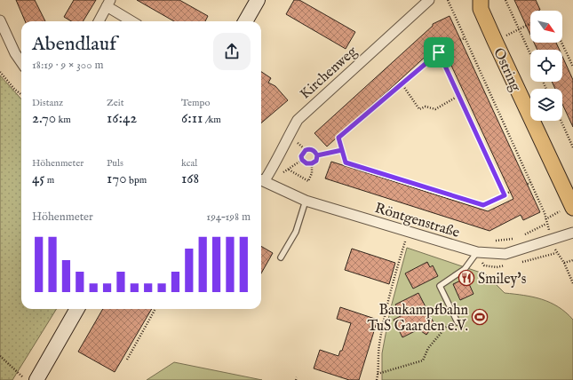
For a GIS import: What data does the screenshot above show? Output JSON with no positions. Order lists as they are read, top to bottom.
{
  "streets": {
    "main road": ["Ostring"],
    "street": ["Kirchenweg", "Röntgenstraße"]
  },
  "crossings": [
    ["Kirchenweg", "Röntgenstraße"]
  ],
  "places": {
    "restaurant": ["Smiley's"],
    "sports": ["Baukampfbahn TuS Gaarden e.V."]
  },
  "north": "bottom right",
  "page": {
    "heading": ["Abendlauf", "18:19 · 9 × 300 m"],
    "stats": [
      ["Distanz", "2.70 km"],
      ["Zeit", "16:42"],
      ["Tempo", "6:11 /km"],
      ["Höhenmeter", "45 m"],
      ["Puls", "170 bpm"],
      ["kcal", "168"]
    ],
    "chart": ["Höhenmeter", "194–198 m"]
  }
}
